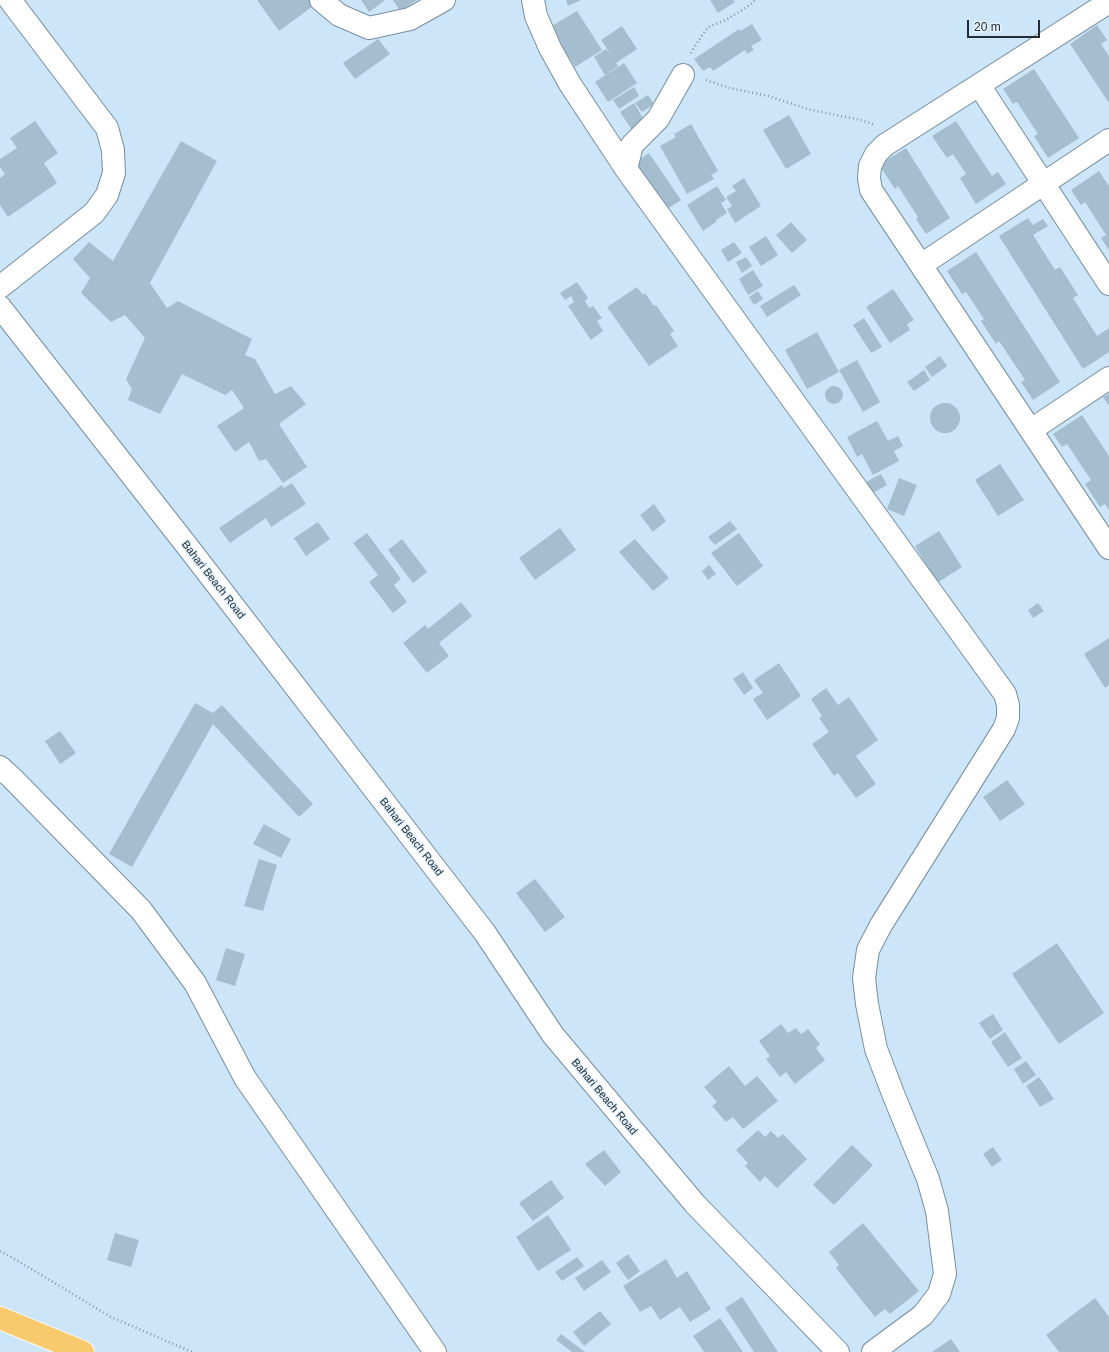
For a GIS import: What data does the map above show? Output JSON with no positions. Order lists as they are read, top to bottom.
{
  "streets": {
    "street": ["Bahari Beach Road"]
  },
  "scale_bar": "20 m"
}
